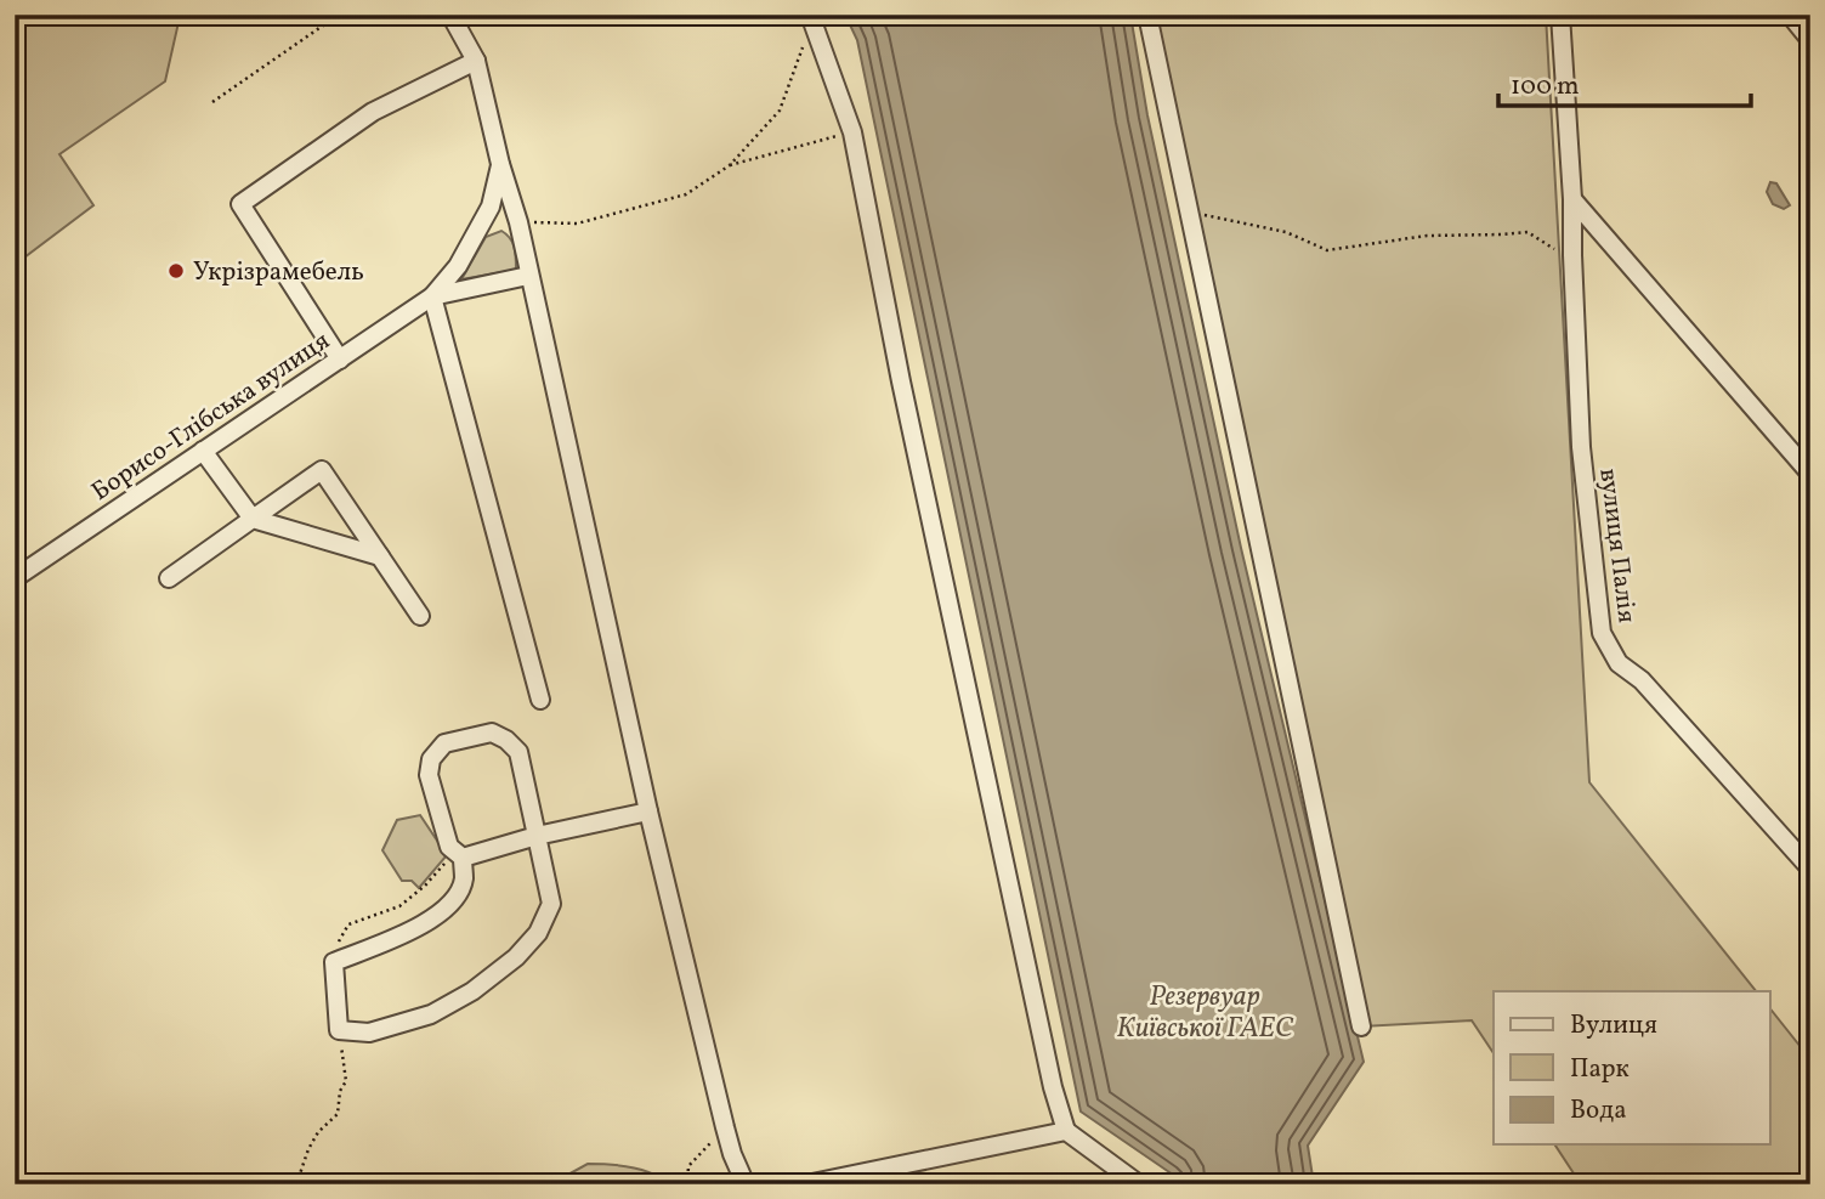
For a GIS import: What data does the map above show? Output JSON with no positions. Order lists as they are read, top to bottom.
{
  "streets": {
    "street": ["Борисо-Глібська вулиця", "вулиця Палія"]
  },
  "water": ["Резервуар Київської ГАЕС"],
  "places": ["Укрізрамебель"],
  "legend": ["Вулиця", "Парк", "Вода"],
  "scale_bar": "100 m"
}
